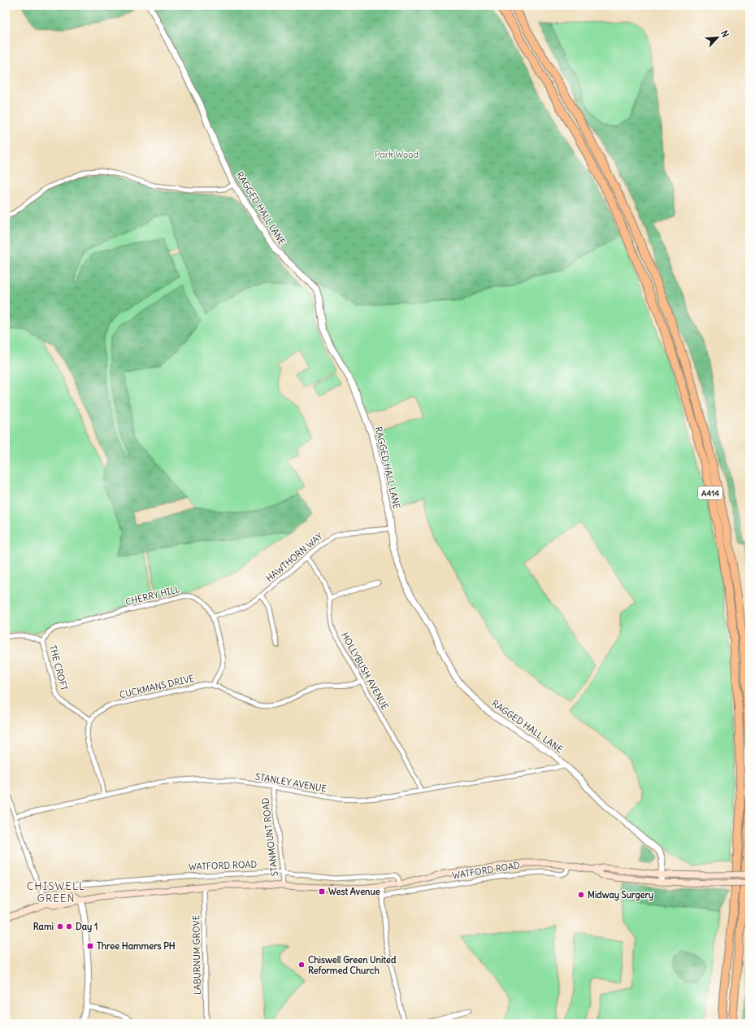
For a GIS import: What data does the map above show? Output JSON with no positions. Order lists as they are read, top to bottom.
{
  "streets": {
    "highway": ["A414"],
    "main road": ["WATFORD ROAD"],
    "street": [
      "RAGGED HALL LANE",
      "HAWTHORN WAY",
      "CHERRY HILL",
      "THE CROFT",
      "HOLLYBUSH AVENUE",
      "CUCKMANS DRIVE",
      "STANLEY AVENUE",
      "STANMOUNT ROAD",
      "LABURNUM GROVE"
    ]
  },
  "crossings": [
    ["RAGGED HALL LANE", "HAWTHORN WAY"],
    ["RAGGED HALL LANE", "STANLEY AVENUE"],
    ["RAGGED HALL LANE", "WATFORD ROAD"],
    ["HAWTHORN WAY", "CHERRY HILL"],
    ["HAWTHORN WAY", "HOLLYBUSH AVENUE"],
    ["CHERRY HILL", "THE CROFT"],
    ["CHERRY HILL", "CUCKMANS DRIVE"],
    ["THE CROFT", "CUCKMANS DRIVE"],
    ["HOLLYBUSH AVENUE", "STANLEY AVENUE"],
    ["STANLEY AVENUE", "STANMOUNT ROAD"],
    ["STANMOUNT ROAD", "WATFORD ROAD"],
    ["WATFORD ROAD", "LABURNUM GROVE"]
  ],
  "districts": ["CHISWELL GREEN"],
  "parks": ["Park Wood"],
  "places": {
    "transit": ["West Avenue", "Three Hammers PH"],
    "other": [
      "Midway Surgery",
      "Rami",
      "Day 1",
      "Chiswell Green United Reformed Church"
    ]
  },
  "north": "top right"
}
